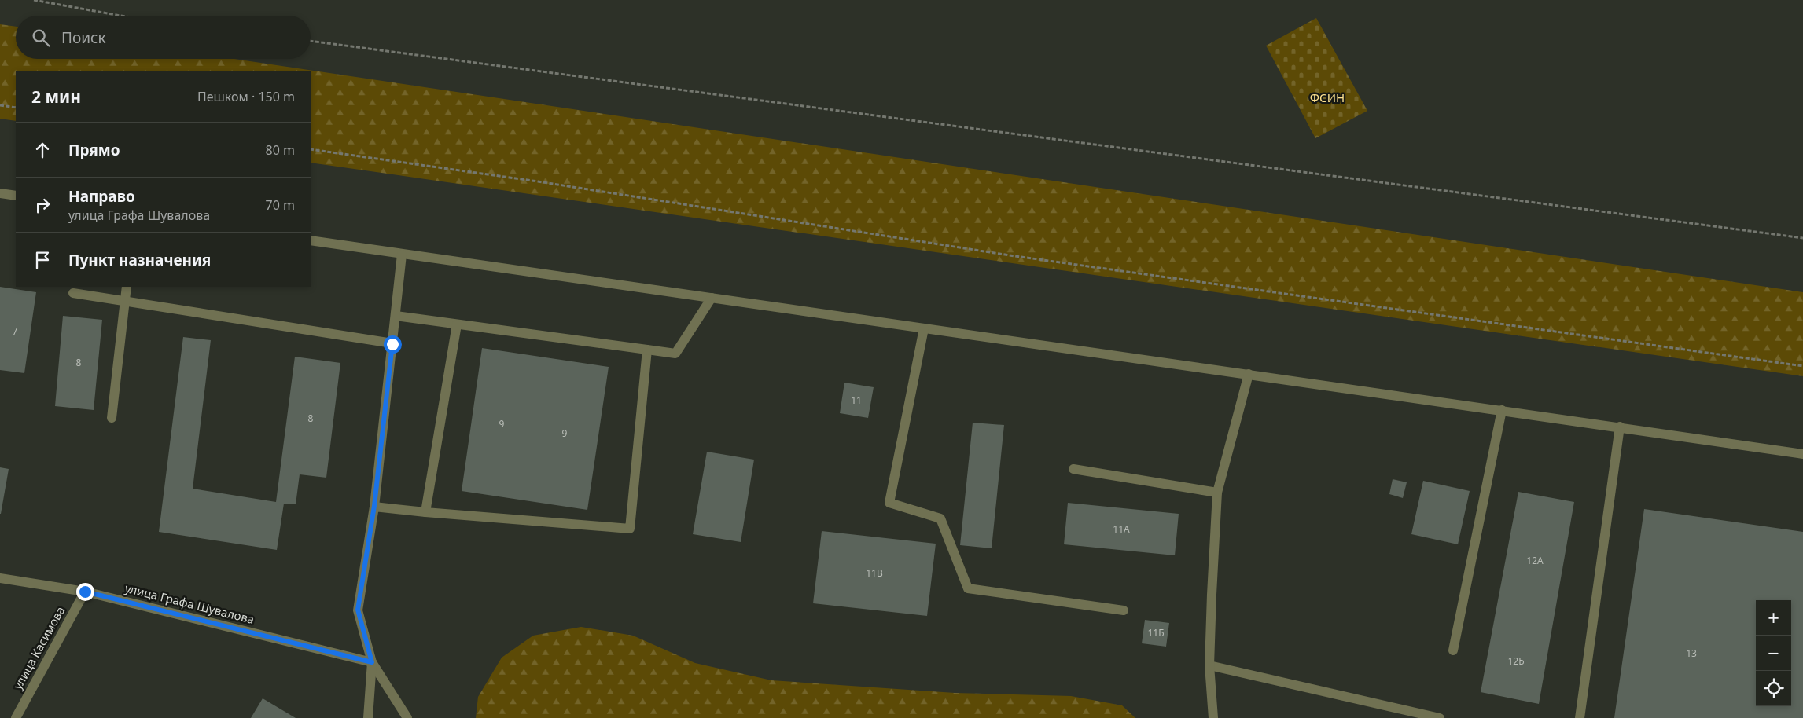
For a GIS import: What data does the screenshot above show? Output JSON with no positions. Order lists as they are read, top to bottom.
{
  "streets": {
    "street": ["улица Графа Шувалова", "улица Касимова"]
  },
  "crossings": [
    ["улица Графа Шувалова", "улица Касимова"]
  ],
  "parks": ["ФСИН"],
  "house_numbers": [
    "7",
    "8",
    "11",
    "8",
    "9",
    "9",
    "11А",
    "12А",
    "11В",
    "11Б",
    "13",
    "12Б"
  ],
  "page": {
    "search": "Поиск",
    "heading": ["2 мин", "Пешком · 150 m"],
    "list": [
      ["Прямо", "80 m"],
      ["Направо", "улица Графа Шувалова", "70 m"],
      "Пункт назначения"
    ],
    "map_buttons": ["+", "−"]
  }
}
